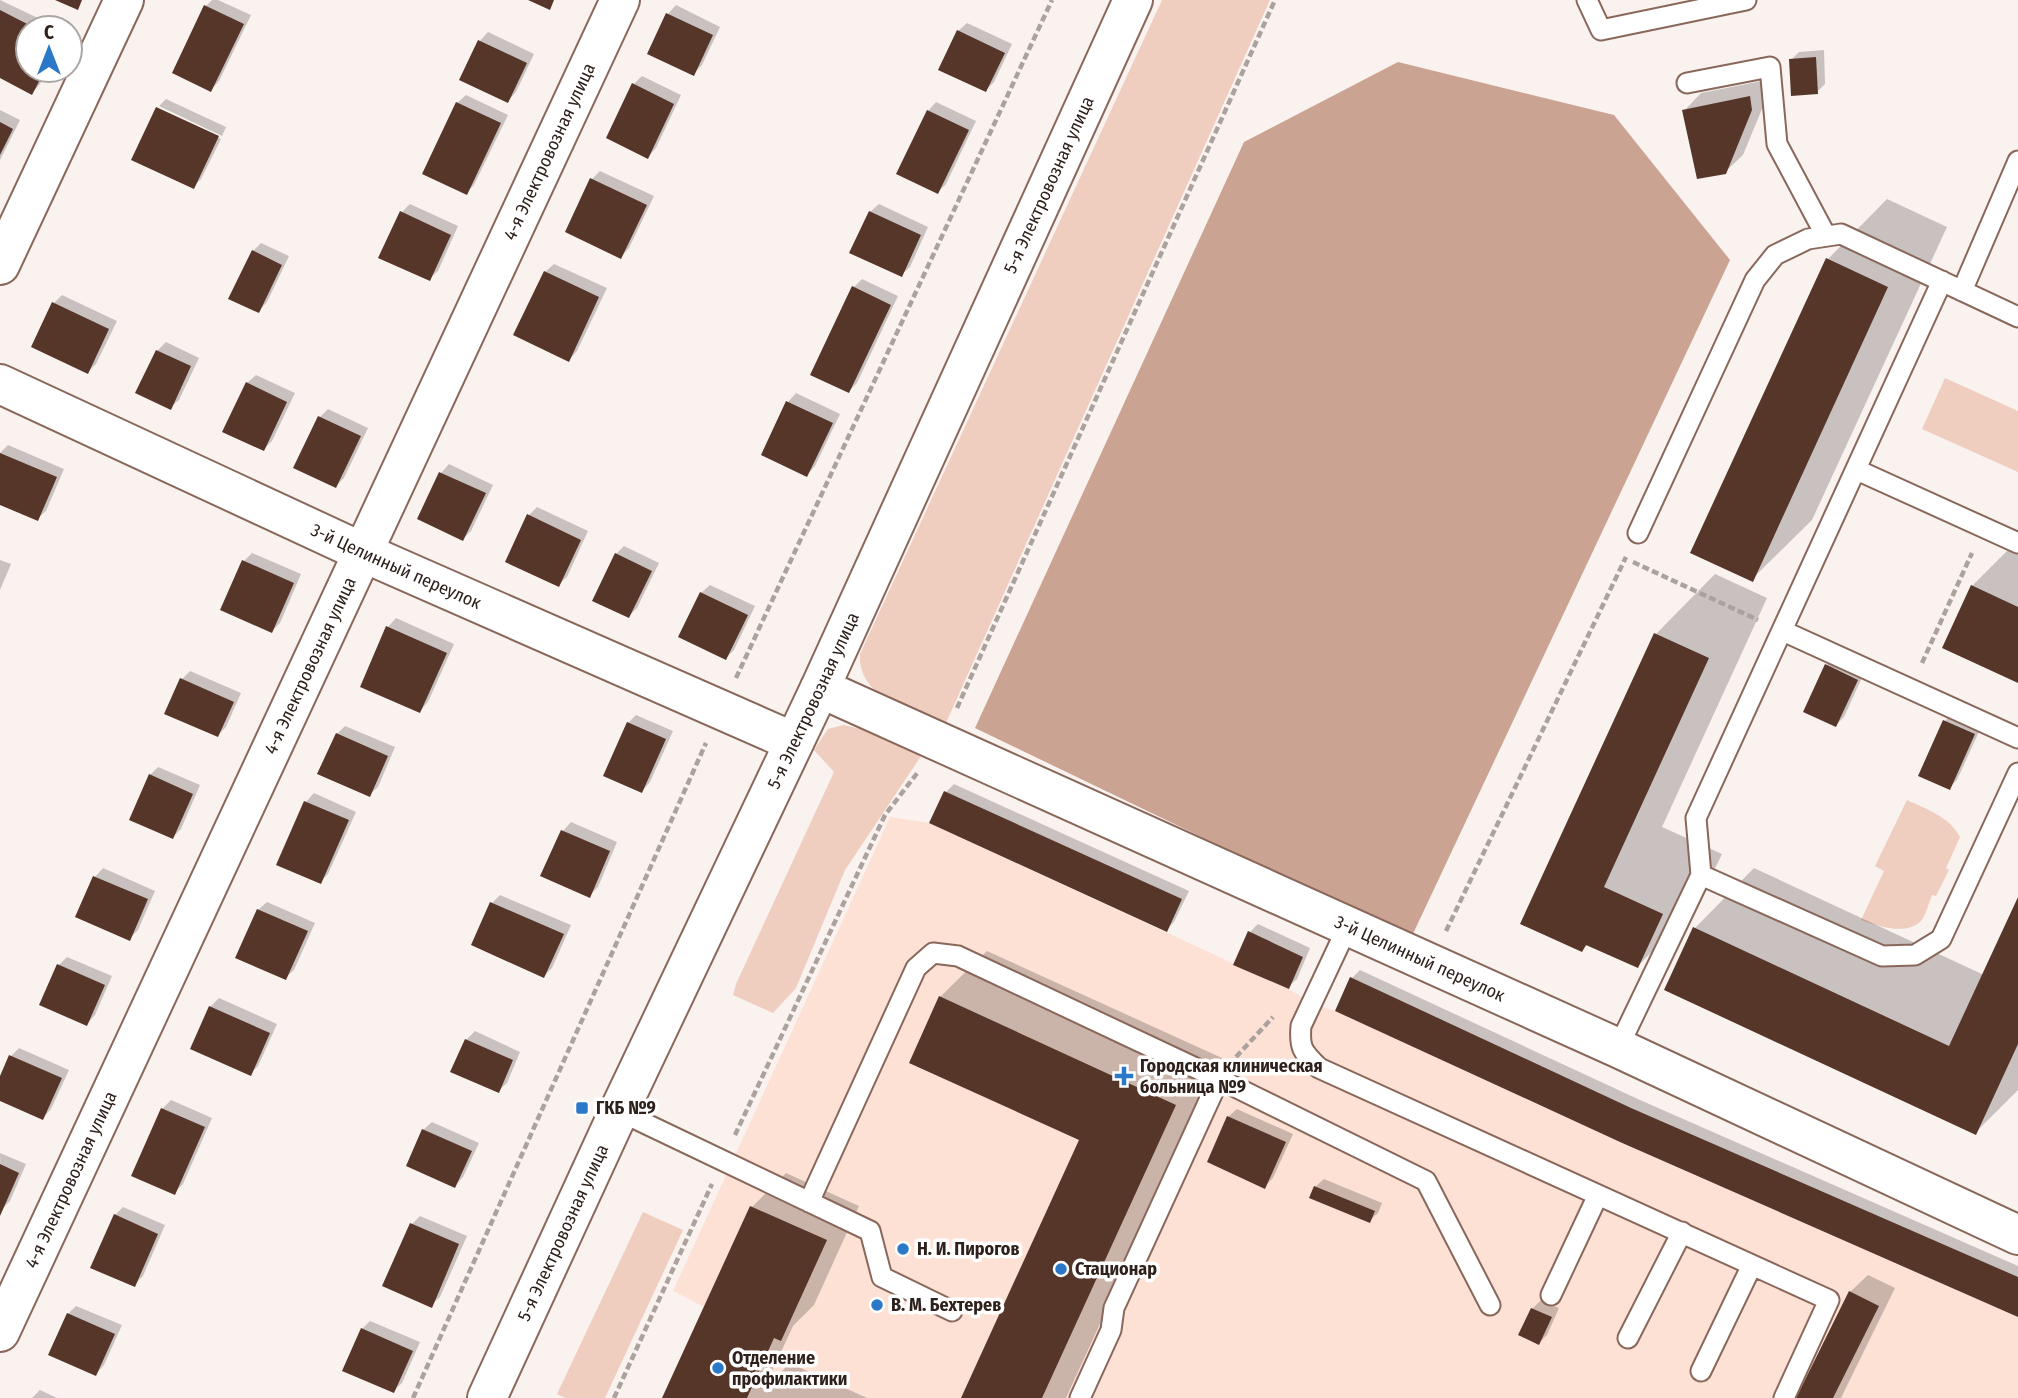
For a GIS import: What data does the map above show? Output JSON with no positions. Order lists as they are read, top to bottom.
{
  "streets": {
    "street": ["4-я Электровозная улица", "5-я Электровозная улица", "3-й Целинный переулок"]
  },
  "crossings": [
    ["4-я Электровозная улица", "3-й Целинный переулок"],
    ["5-я Электровозная улица", "3-й Целинный переулок"]
  ],
  "places": {
    "health": ["Городская клиническая больница №9"],
    "transit": ["ГКБ №9"],
    "other": [
      "Н. И. Пирогов",
      "Стационар",
      "В. М. Бехтерев",
      "Отделение профилактики"
    ]
  },
  "north": "top"
}
